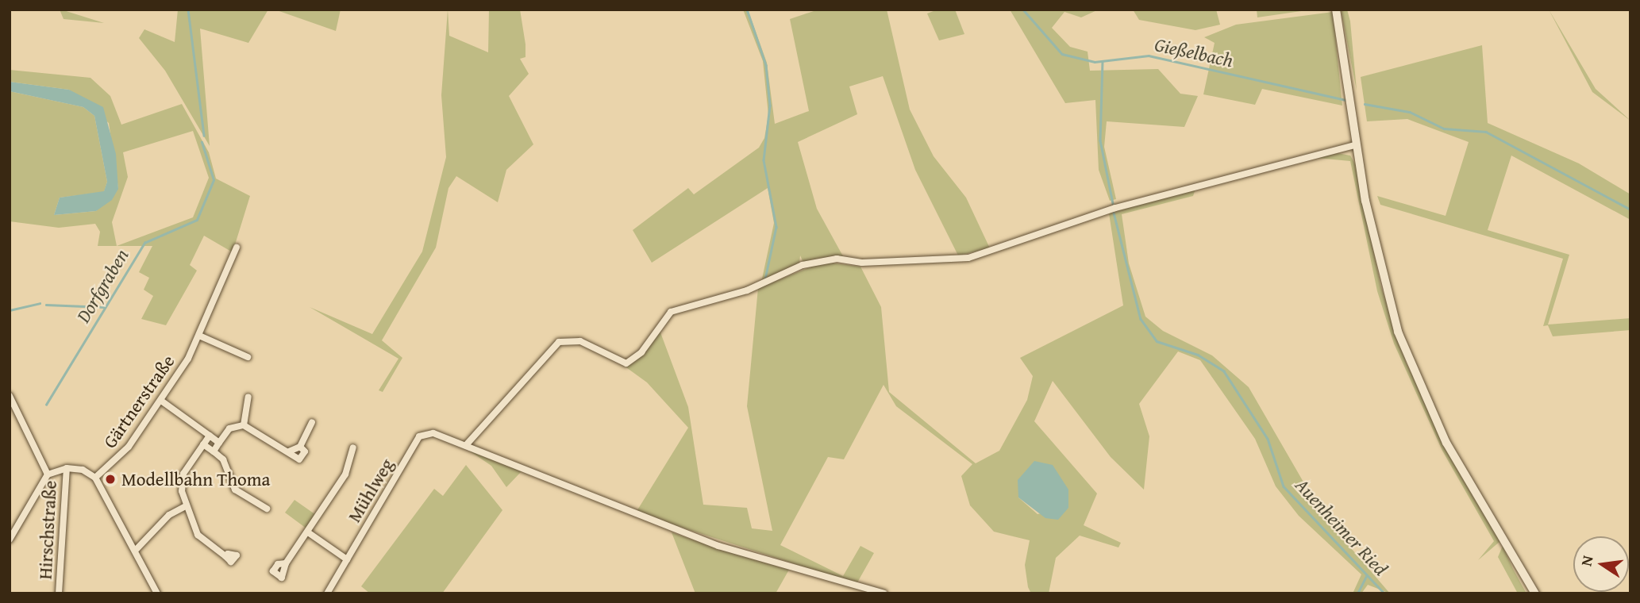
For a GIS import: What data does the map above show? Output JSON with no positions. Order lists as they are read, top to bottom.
{
  "streets": {
    "street": ["Gärtnerstraße", "Mühlweg", "Hirschstraße"]
  },
  "water": ["Gießelbach", "Dorfgraben", "Auenheimer Ried"],
  "places": ["Modellbahn Thoma"],
  "north": "left"
}
